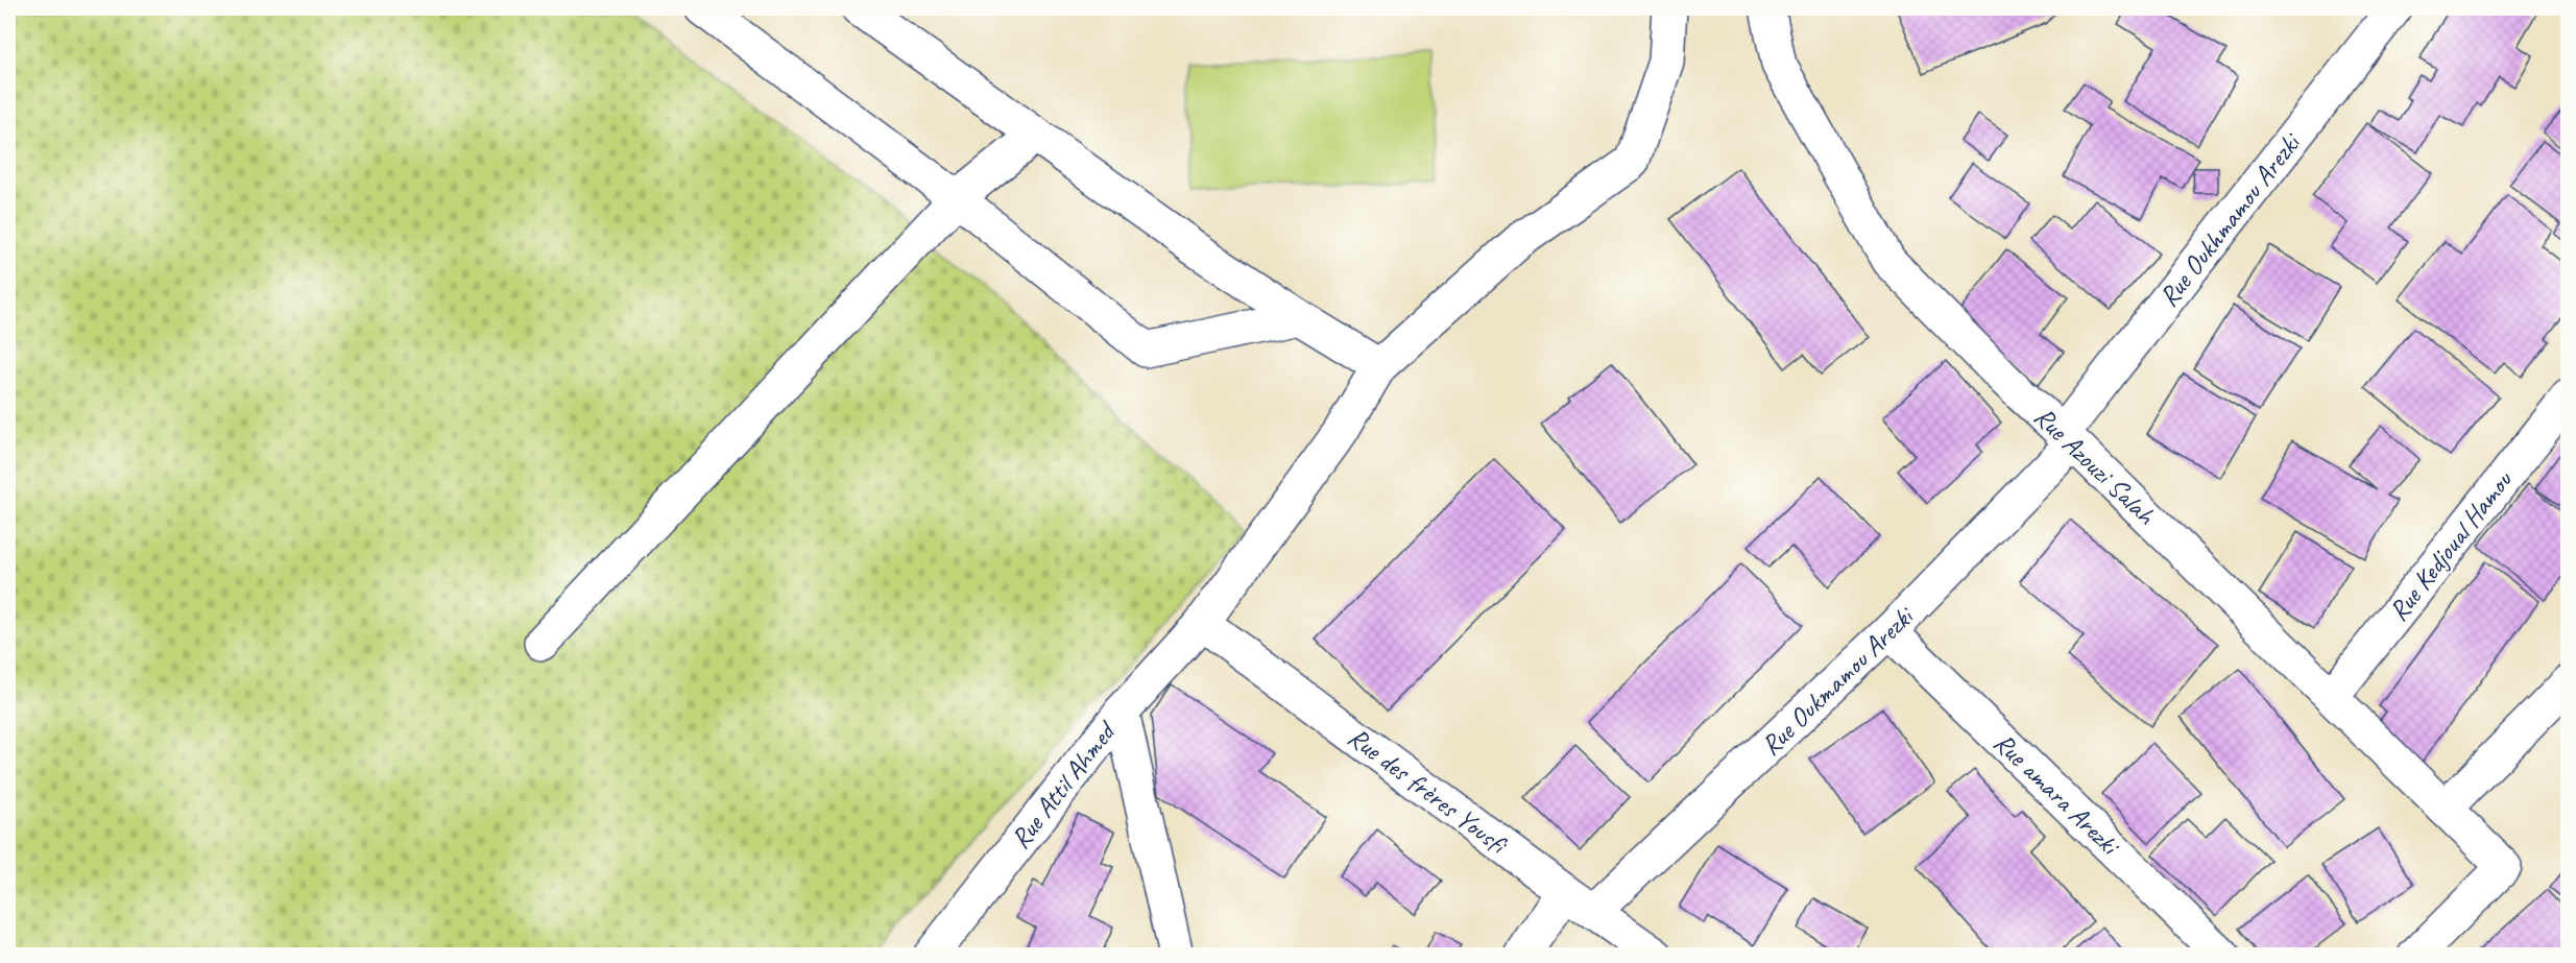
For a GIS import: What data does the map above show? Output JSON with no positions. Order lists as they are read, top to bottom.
{
  "streets": {
    "street": [
      "Rue Oukhmamou Arezki",
      "Rue Azouzi Salah",
      "Rue Kedjoual Hamou",
      "Rue Oukmamou Arezki",
      "Rue Attil Ahmed",
      "Rue des frères Yousfi",
      "Rue amara Arezki"
    ]
  },
  "crossings": [
    ["Rue Oukhmamou Arezki", "Rue Azouzi Salah"],
    ["Rue Oukhmamou Arezki", "Rue Oukmamou Arezki"],
    ["Rue Azouzi Salah", "Rue Kedjoual Hamou"],
    ["Rue Azouzi Salah", "Rue Oukmamou Arezki"],
    ["Rue Oukmamou Arezki", "Rue des frères Yousfi"],
    ["Rue Oukmamou Arezki", "Rue amara Arezki"],
    ["Rue Attil Ahmed", "Rue des frères Yousfi"]
  ]
}
